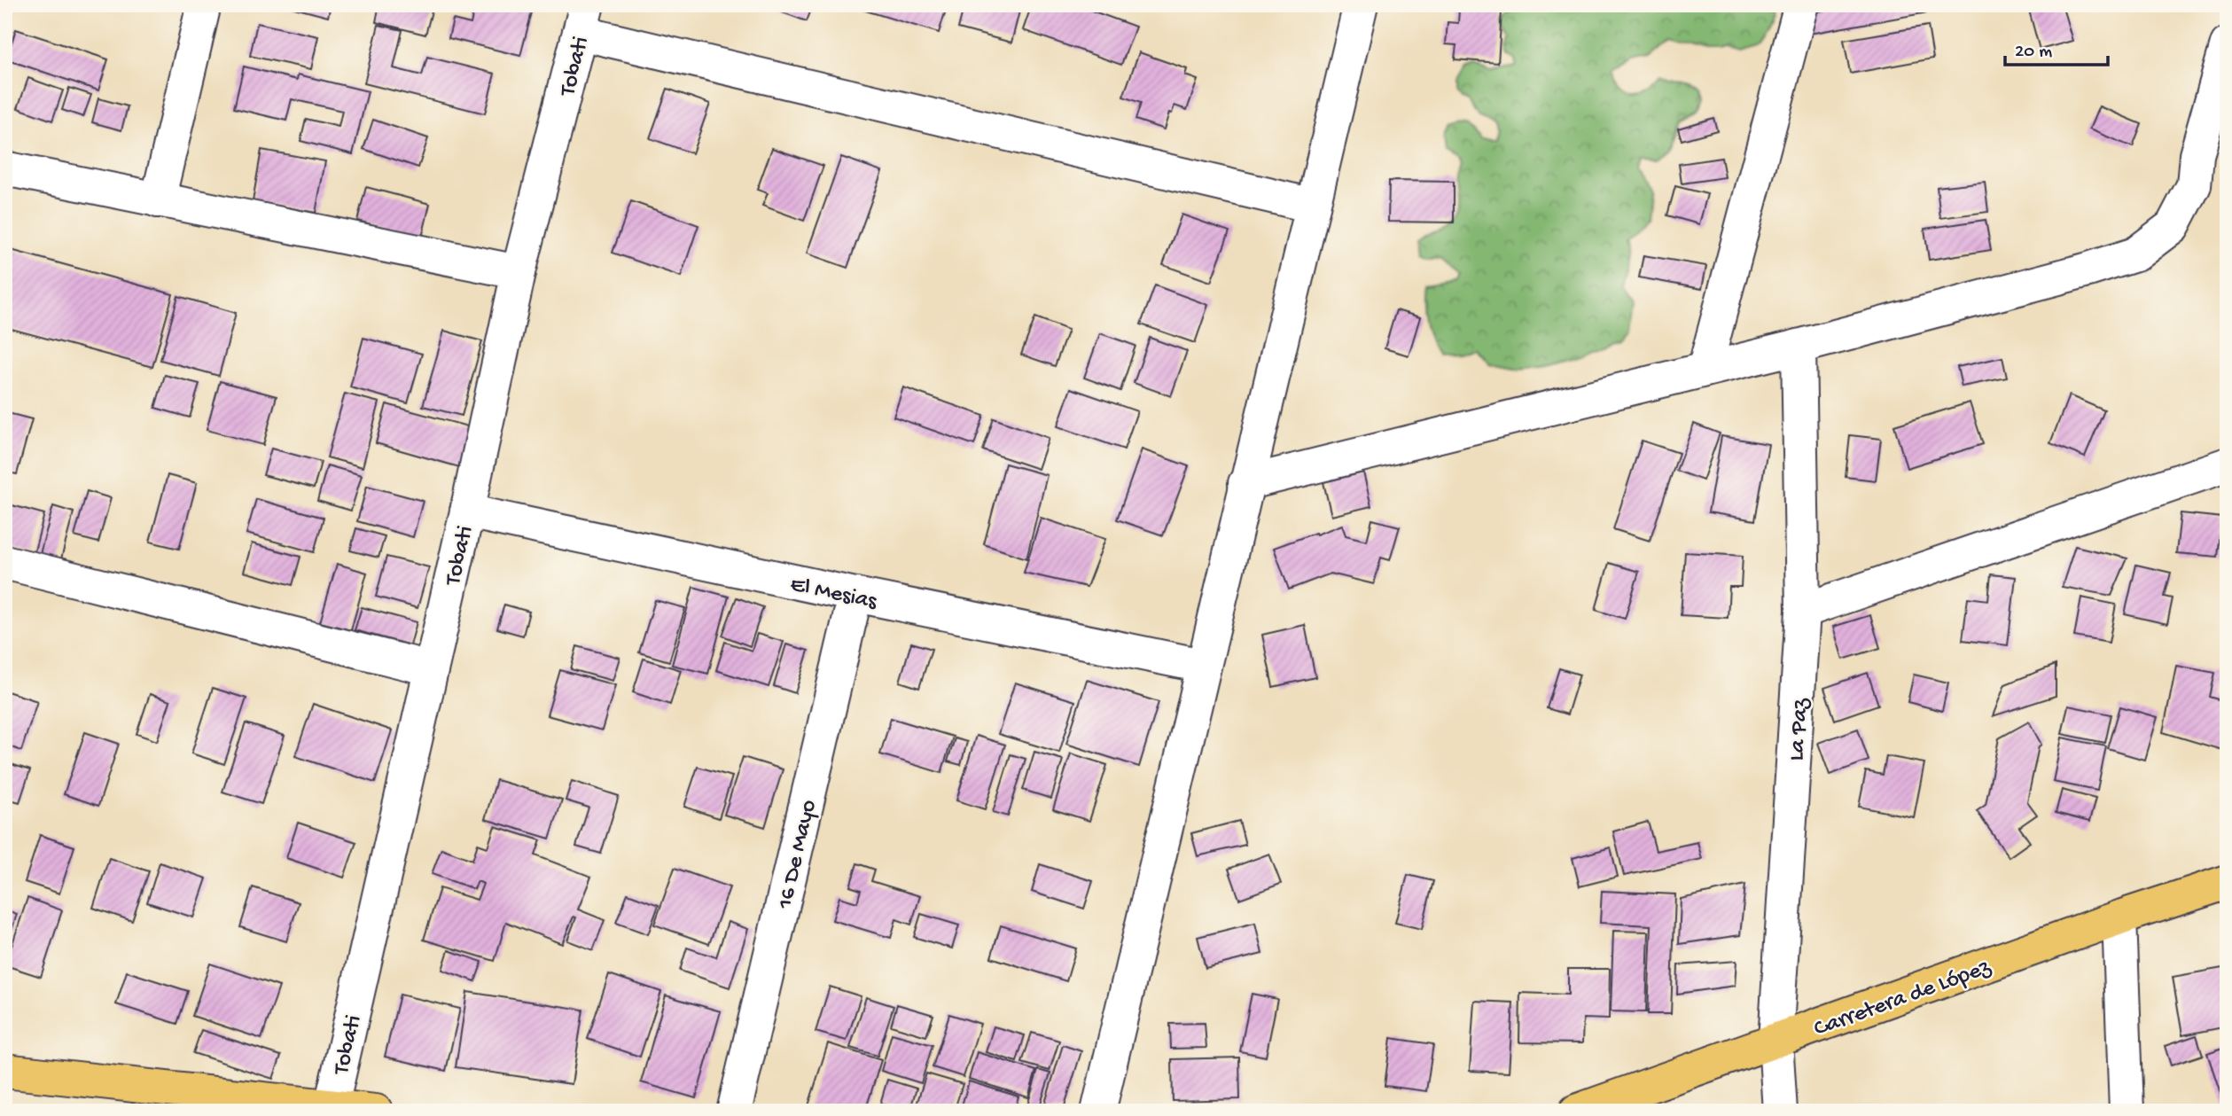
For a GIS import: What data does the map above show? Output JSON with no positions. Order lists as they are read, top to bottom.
{
  "streets": {
    "main road": ["Carretera de López"],
    "street": [
      "Tobati",
      "El Mesias",
      "La Paz",
      "16 De Mayo"
    ]
  },
  "crossings": [
    ["Tobati", "El Mesias"],
    ["El Mesias", "16 De Mayo"],
    ["La Paz", "Carretera de López"]
  ],
  "scale_bar": "20 m"
}
